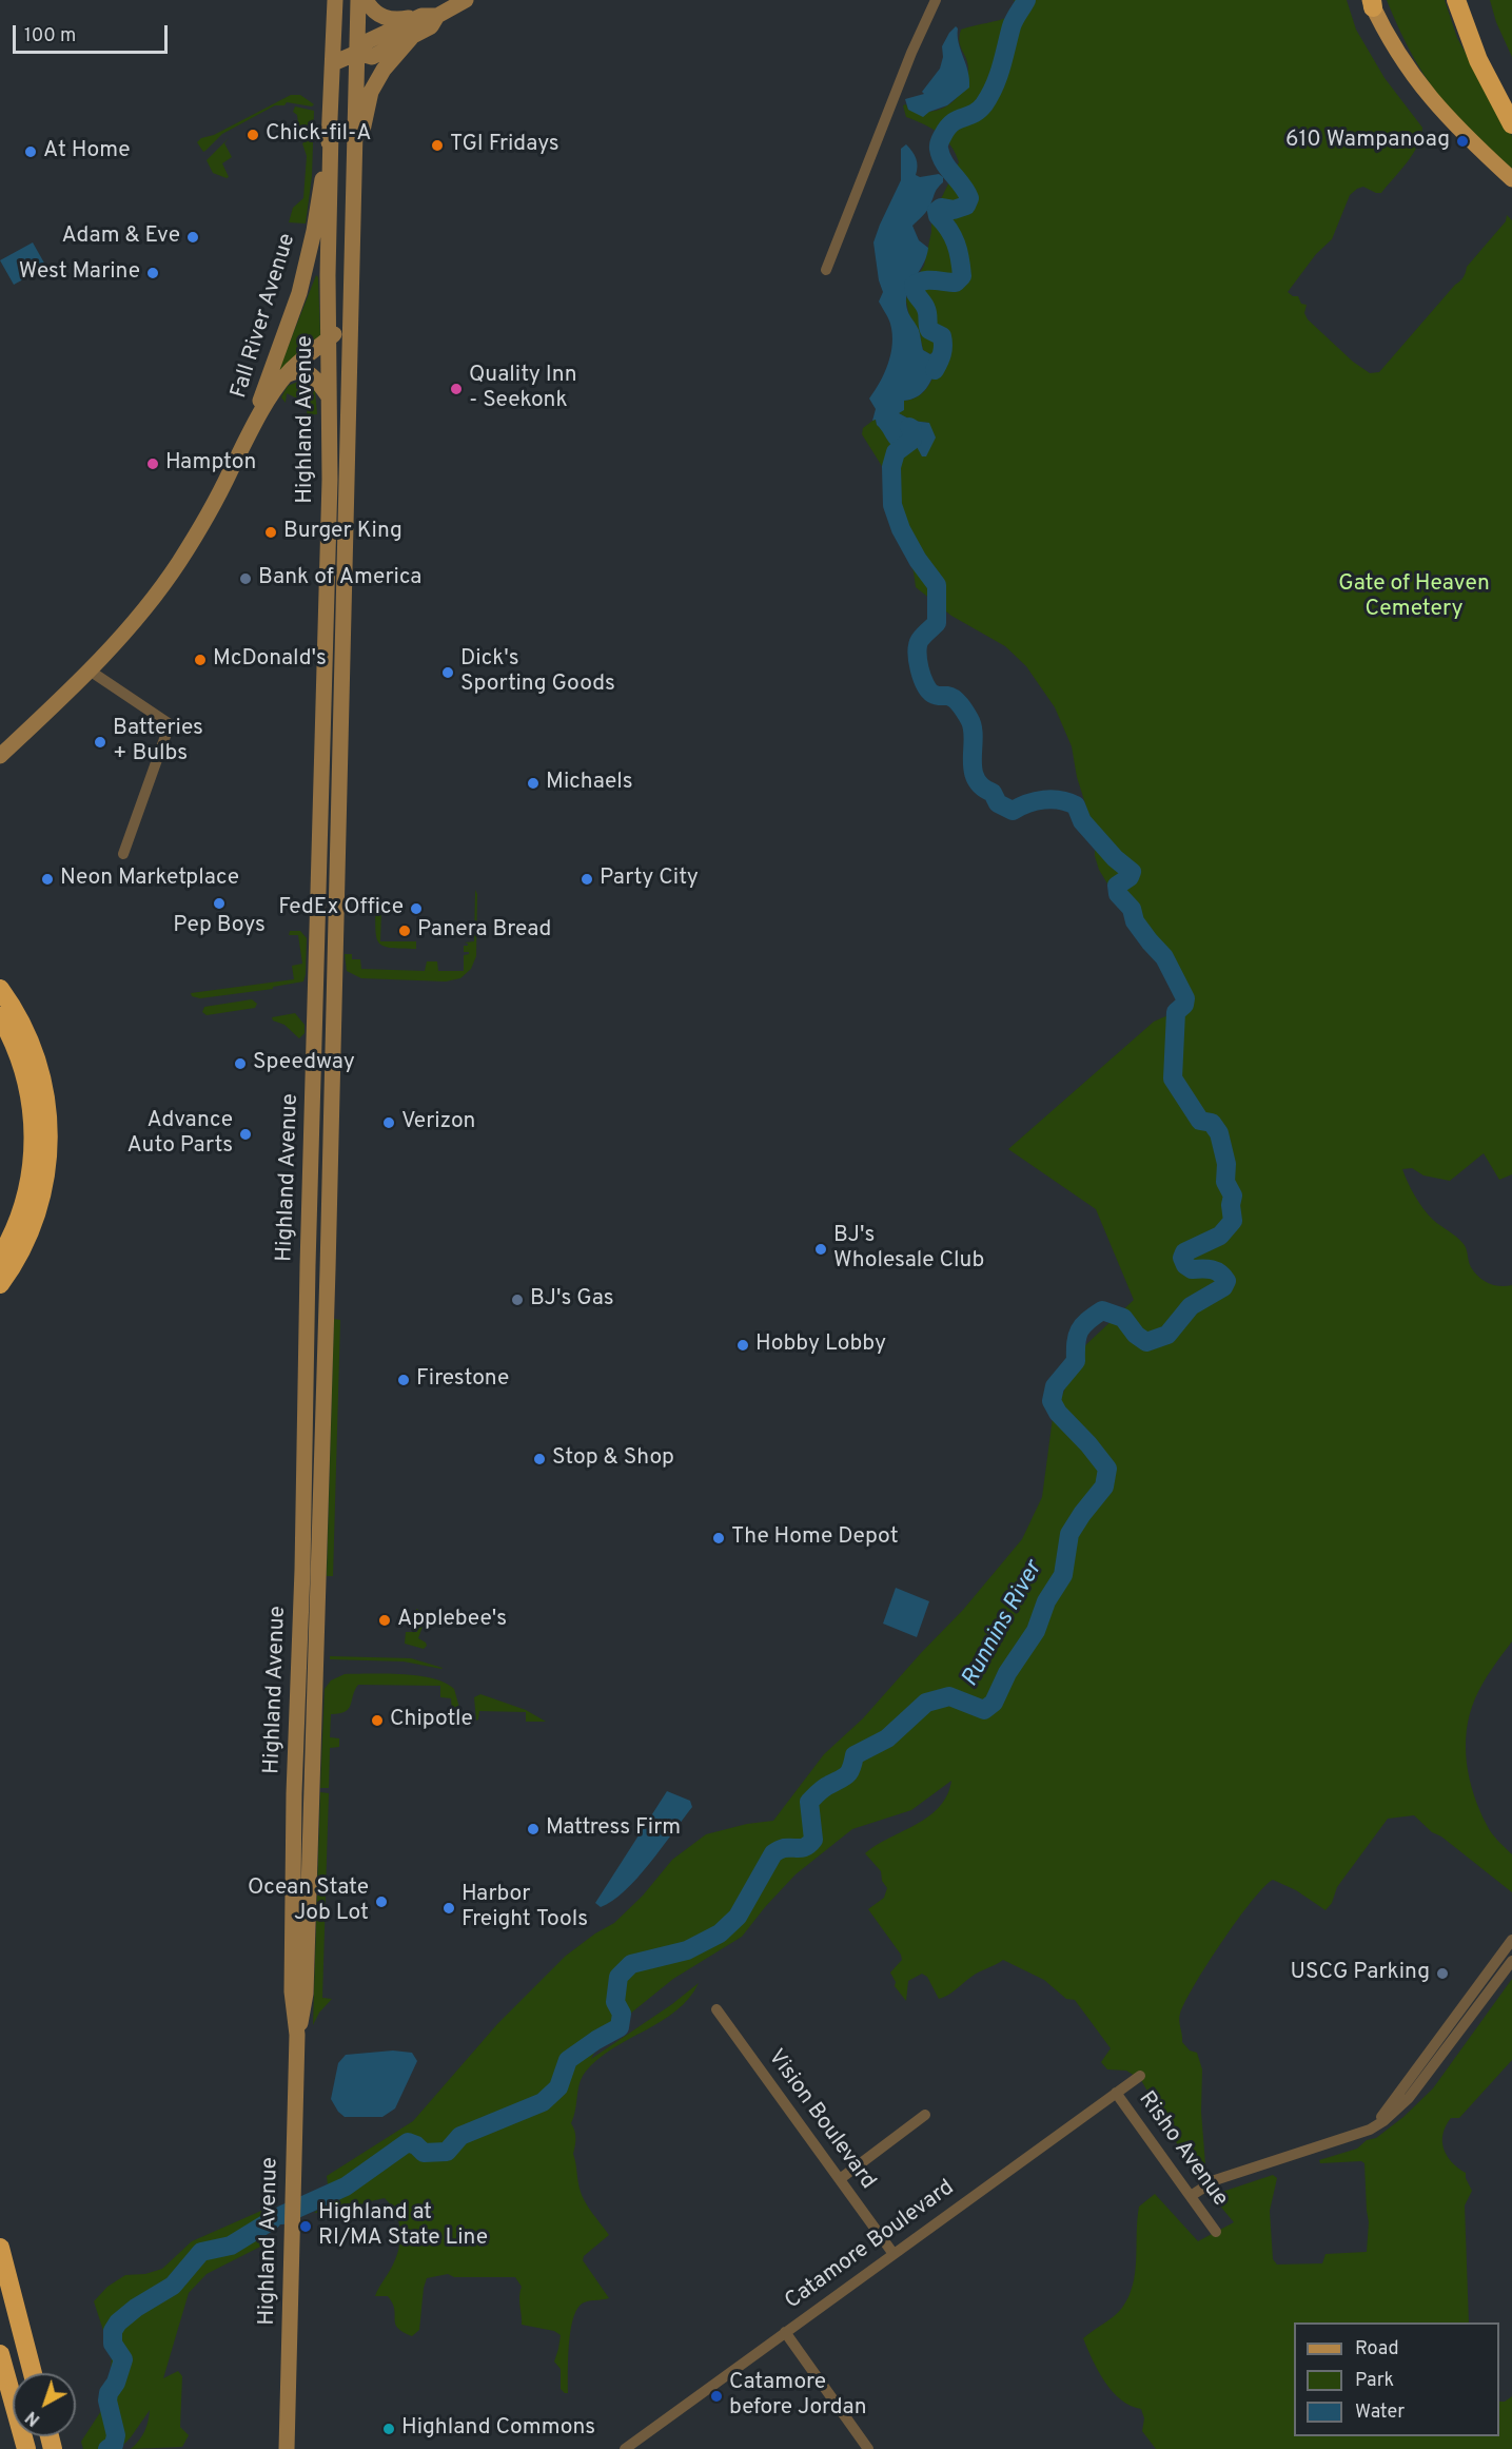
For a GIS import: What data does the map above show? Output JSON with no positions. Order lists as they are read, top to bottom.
{
  "streets": {
    "main road": ["Fall River Avenue", "Highland Avenue"],
    "street": ["Vision Boulevard", "Risho Avenue", "Catamore Boulevard"]
  },
  "crossings": [
    ["Fall River Avenue", "Highland Avenue"],
    ["Vision Boulevard", "Catamore Boulevard"],
    ["Risho Avenue", "Catamore Boulevard"]
  ],
  "water": ["Runnins River"],
  "parks": ["Gate of Heaven Cemetery"],
  "places": [
    "Chick-fil-A",
    "610 Wampanoag",
    "TGI Fridays",
    "At Home",
    "Adam & Eve",
    "West Marine",
    "Quality Inn - Seekonk",
    "Hampton",
    "Burger King",
    "Bank of America",
    "McDonald's",
    "Dick's Sporting Goods",
    "Batteries + Bulbs",
    "Michaels",
    "Neon Marketplace",
    "Party City",
    "Pep Boys",
    "FedEx Office",
    "Panera Bread",
    "Speedway",
    "Verizon",
    "Advance Auto Parts",
    "BJ's Wholesale Club",
    "BJ's Gas",
    "Hobby Lobby",
    "Firestone",
    "Stop & Shop",
    "The Home Depot",
    "Applebee's",
    "Chipotle",
    "Mattress Firm",
    "Ocean State Job Lot",
    "Harbor Freight Tools",
    "USCG Parking",
    "Highland at RI/MA State Line",
    "Catamore before Jordan",
    "Highland Commons"
  ],
  "legend": ["Road", "Park", "Water"],
  "scale_bar": "100 m",
  "north": "bottom left"
}
